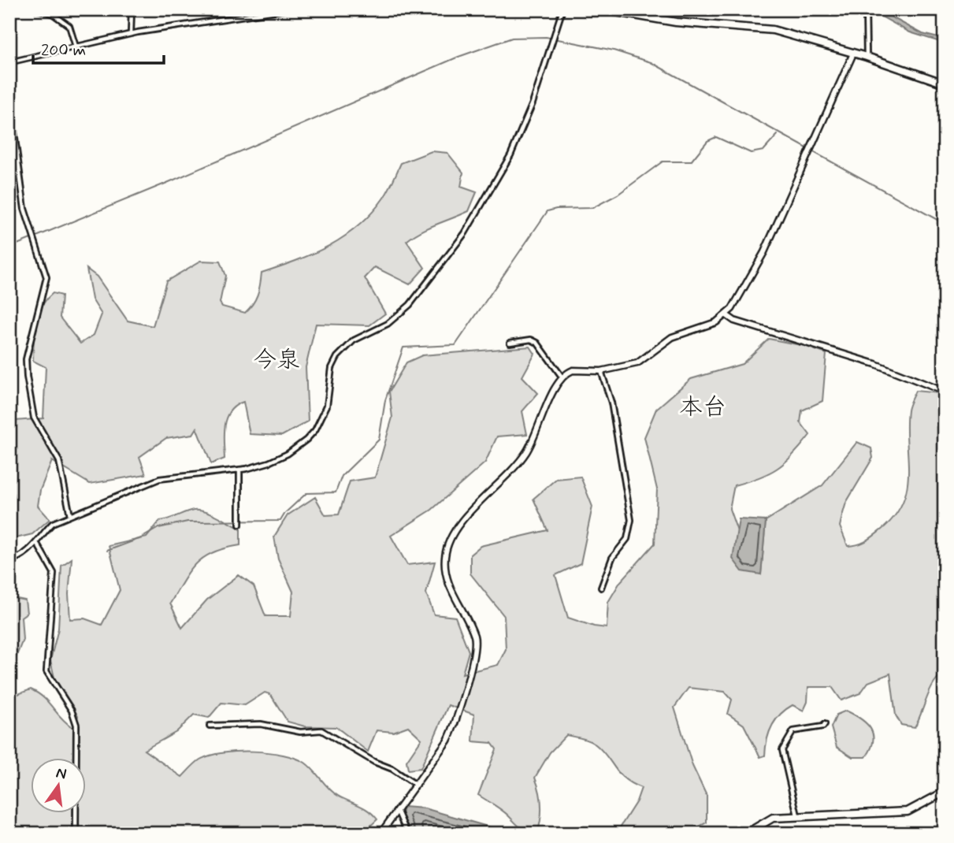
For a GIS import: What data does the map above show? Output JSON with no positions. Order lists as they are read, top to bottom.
{
  "districts": ["今泉", "本台"],
  "scale_bar": "200 m",
  "north": "top"
}
